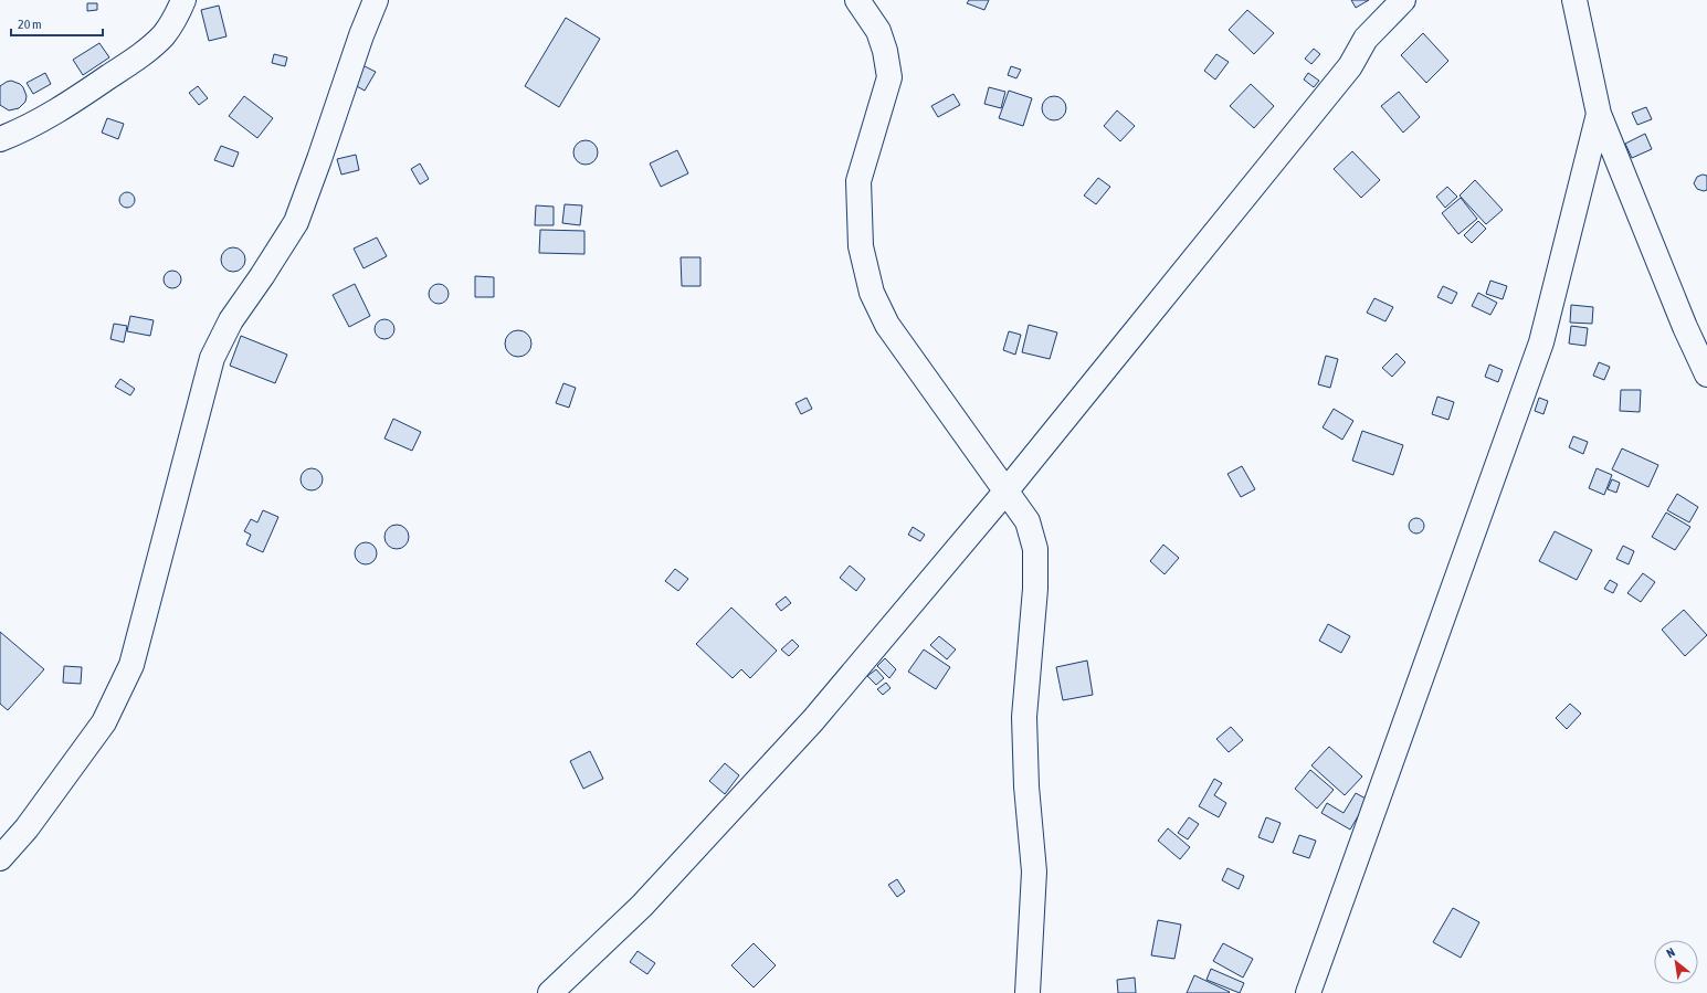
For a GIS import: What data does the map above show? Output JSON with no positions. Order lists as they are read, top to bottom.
{
  "scale_bar": "20 m",
  "north": "top left"
}
